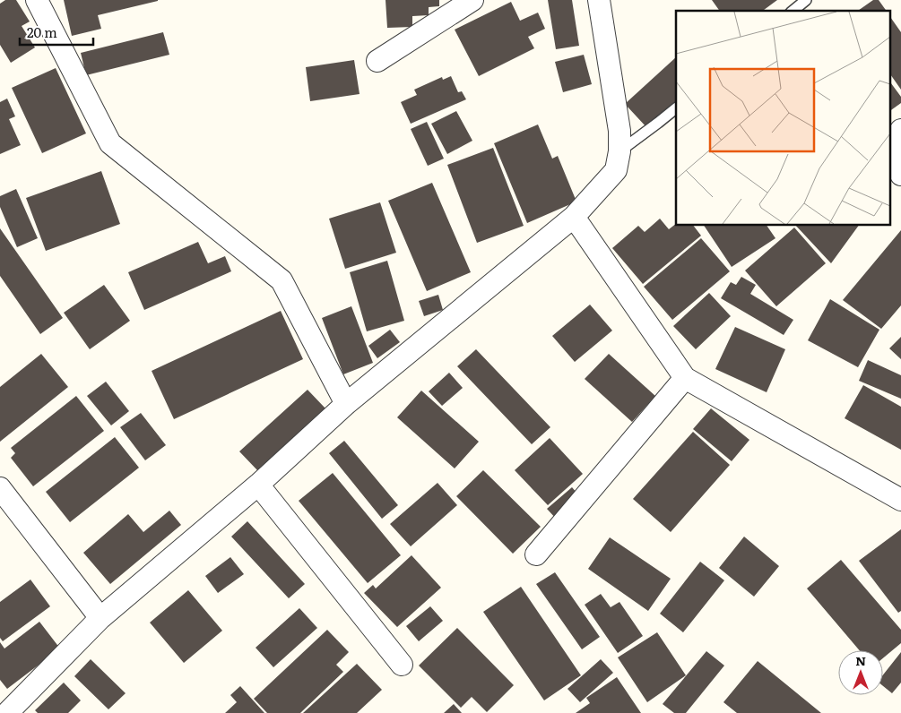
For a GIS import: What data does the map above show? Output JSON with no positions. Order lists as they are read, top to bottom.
{
  "scale_bar": "20 m",
  "north": "top"
}
